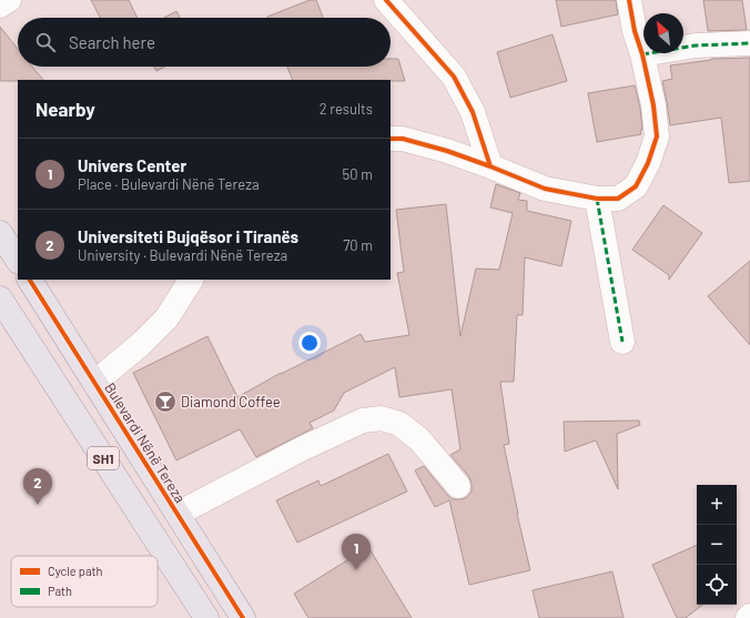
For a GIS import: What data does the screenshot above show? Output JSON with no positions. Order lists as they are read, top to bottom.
{
  "streets": {
    "main road": ["Bulevardi Nënë Tereza", "SH1"]
  },
  "places": {
    "bar": ["Diamond Coffee"]
  },
  "legend": ["Cycle path", "Path"],
  "north": "top left",
  "page": {
    "search": "Search here",
    "heading": ["Nearby", "2 results"],
    "list": [
      {
        "mark": "1",
        "name": "Univers Center",
        "note": "Place · Bulevardi Nënë Tereza",
        "value": "50 m"
      },
      {
        "mark": "2",
        "name": "Universiteti Bujqësor i Tiranës",
        "note": "University · Bulevardi Nënë Tereza",
        "value": "70 m"
      }
    ],
    "pins": ["2", "1"],
    "map_buttons": ["+", "−"]
  }
}
